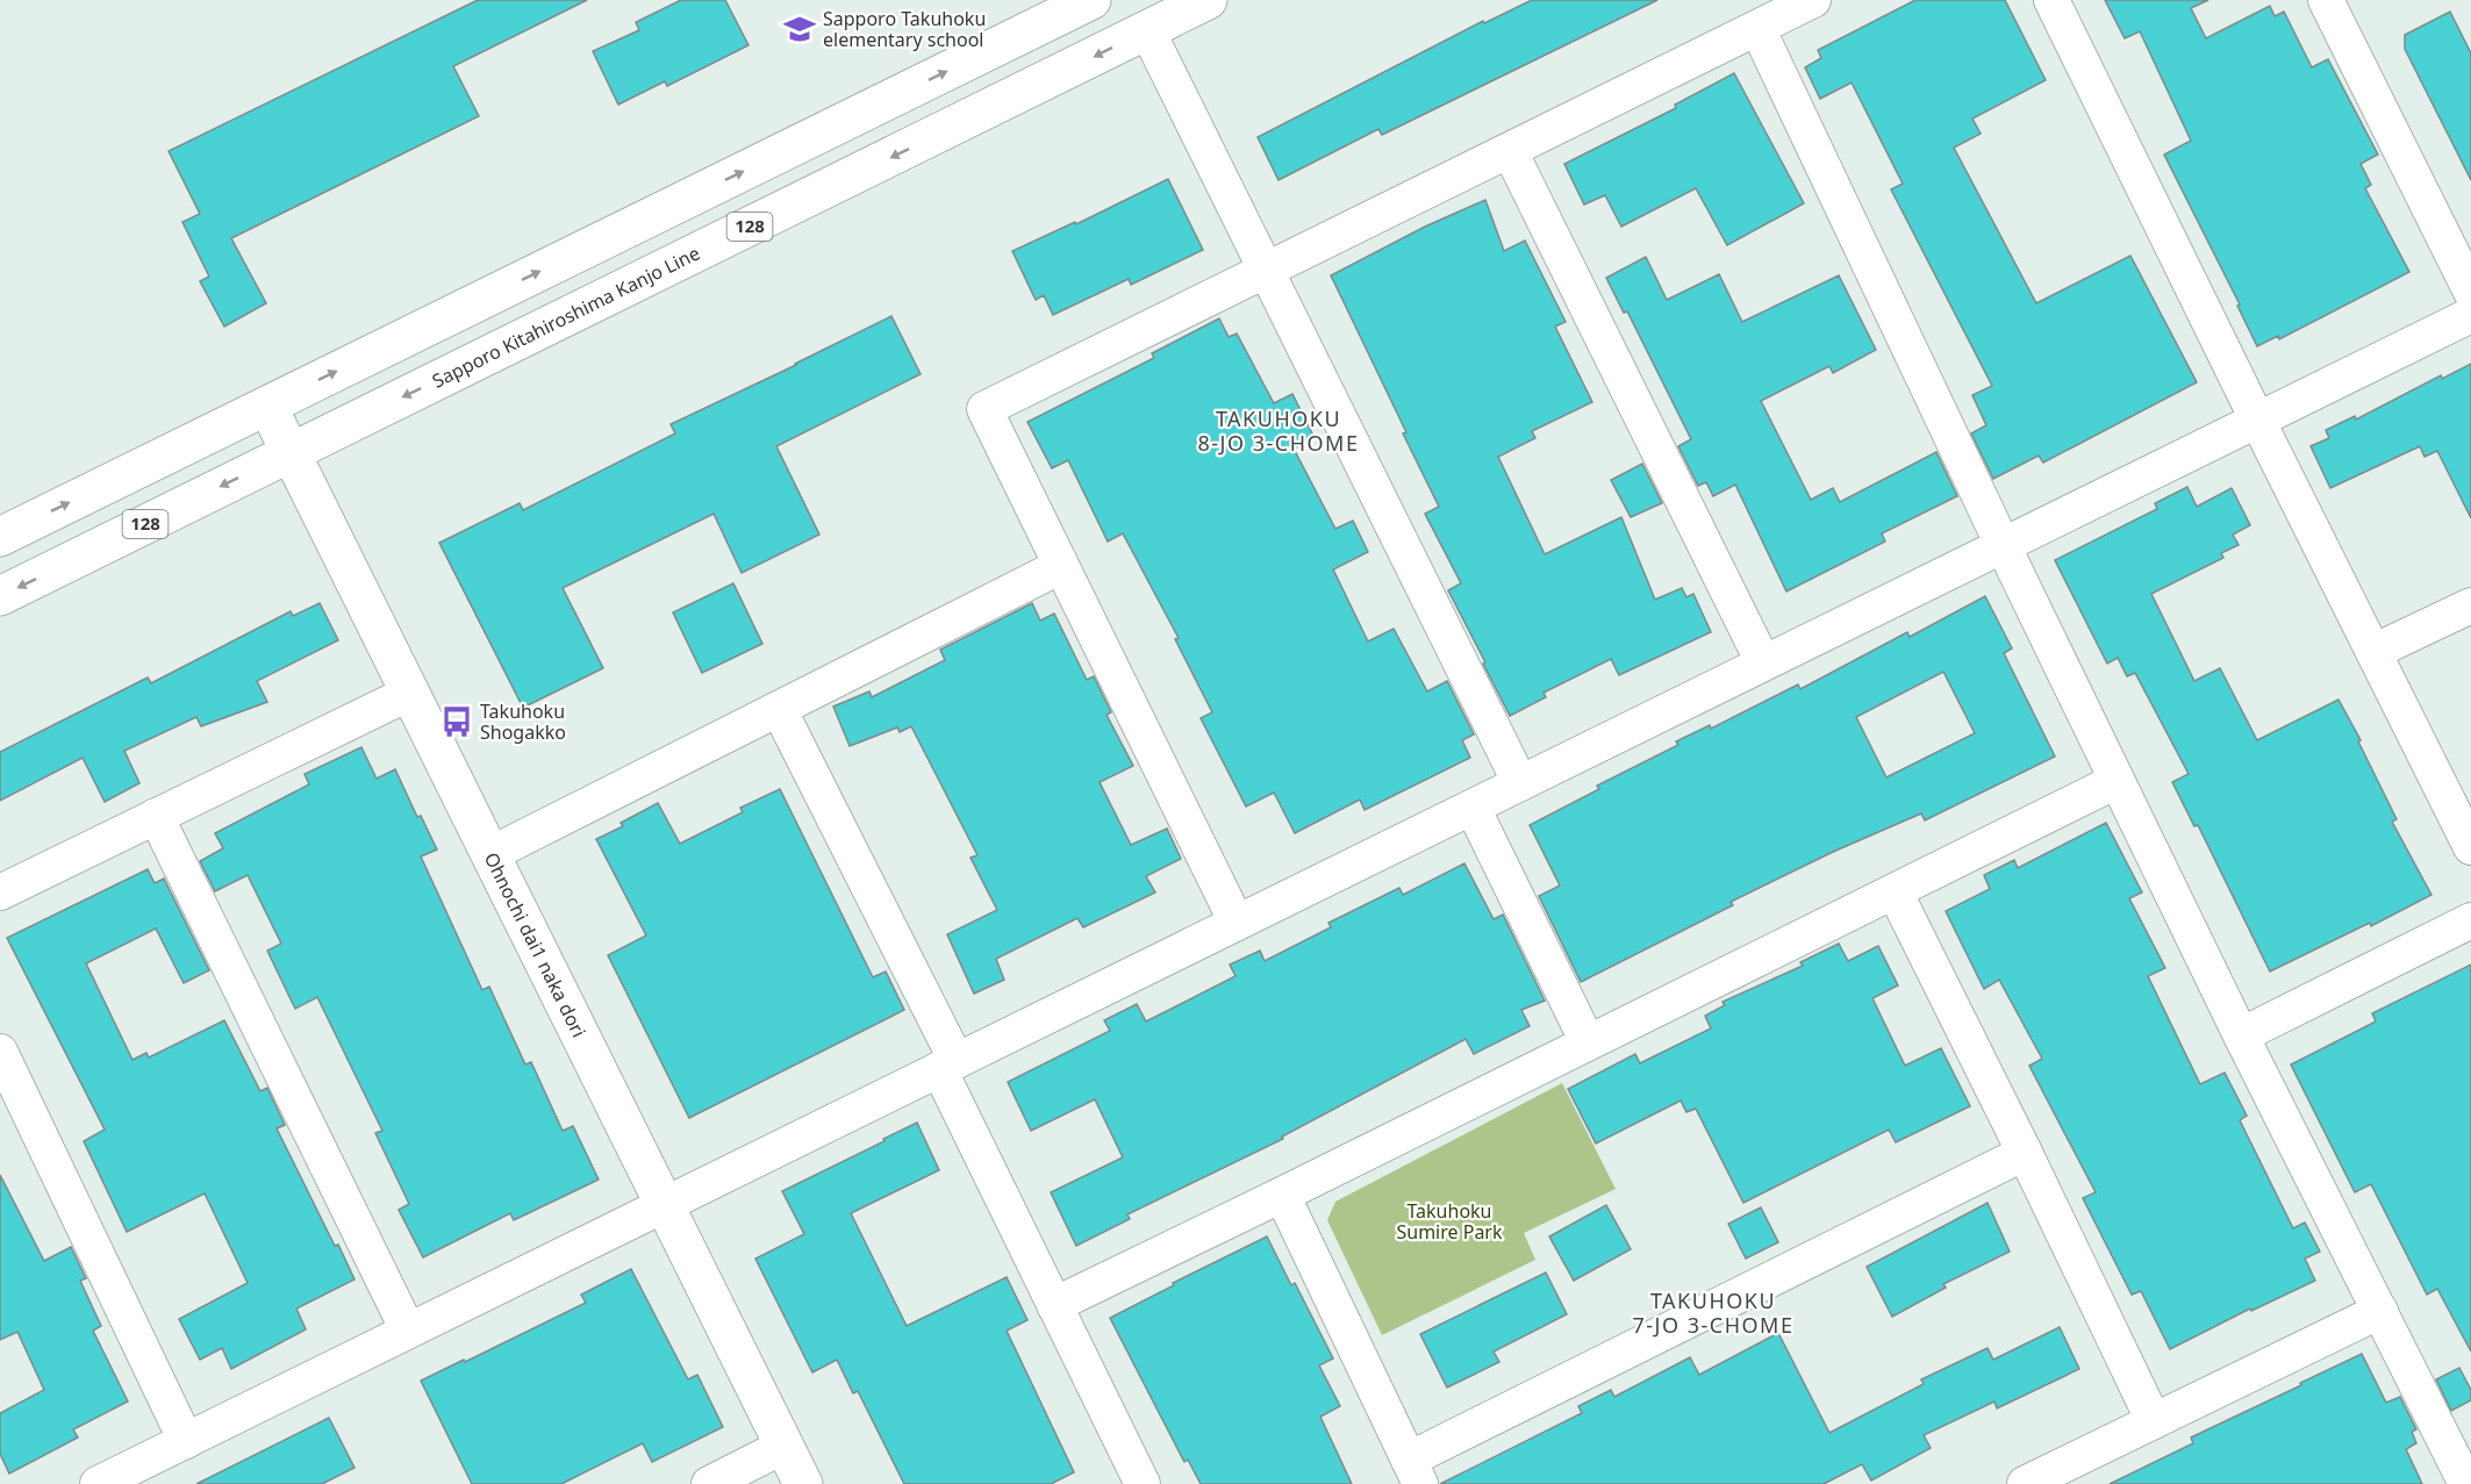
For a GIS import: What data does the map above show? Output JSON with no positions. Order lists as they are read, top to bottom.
{
  "streets": {
    "main road": ["128", "Sapporo Kitahiroshima Kanjo Line", "Ohnochi dai1 naka dori"]
  },
  "crossings": [
    ["Sapporo Kitahiroshima Kanjo Line", "Ohnochi dai1 naka dori"]
  ],
  "districts": ["TAKUHOKU 8-JO 3-CHOME", "TAKUHOKU 7-JO 3-CHOME"],
  "parks": ["Takuhoku Sumire Park"],
  "places": {
    "school or university": ["Sapporo Takuhoku elementary school"],
    "bus stop": ["Takuhoku Shogakko"]
  }
}
